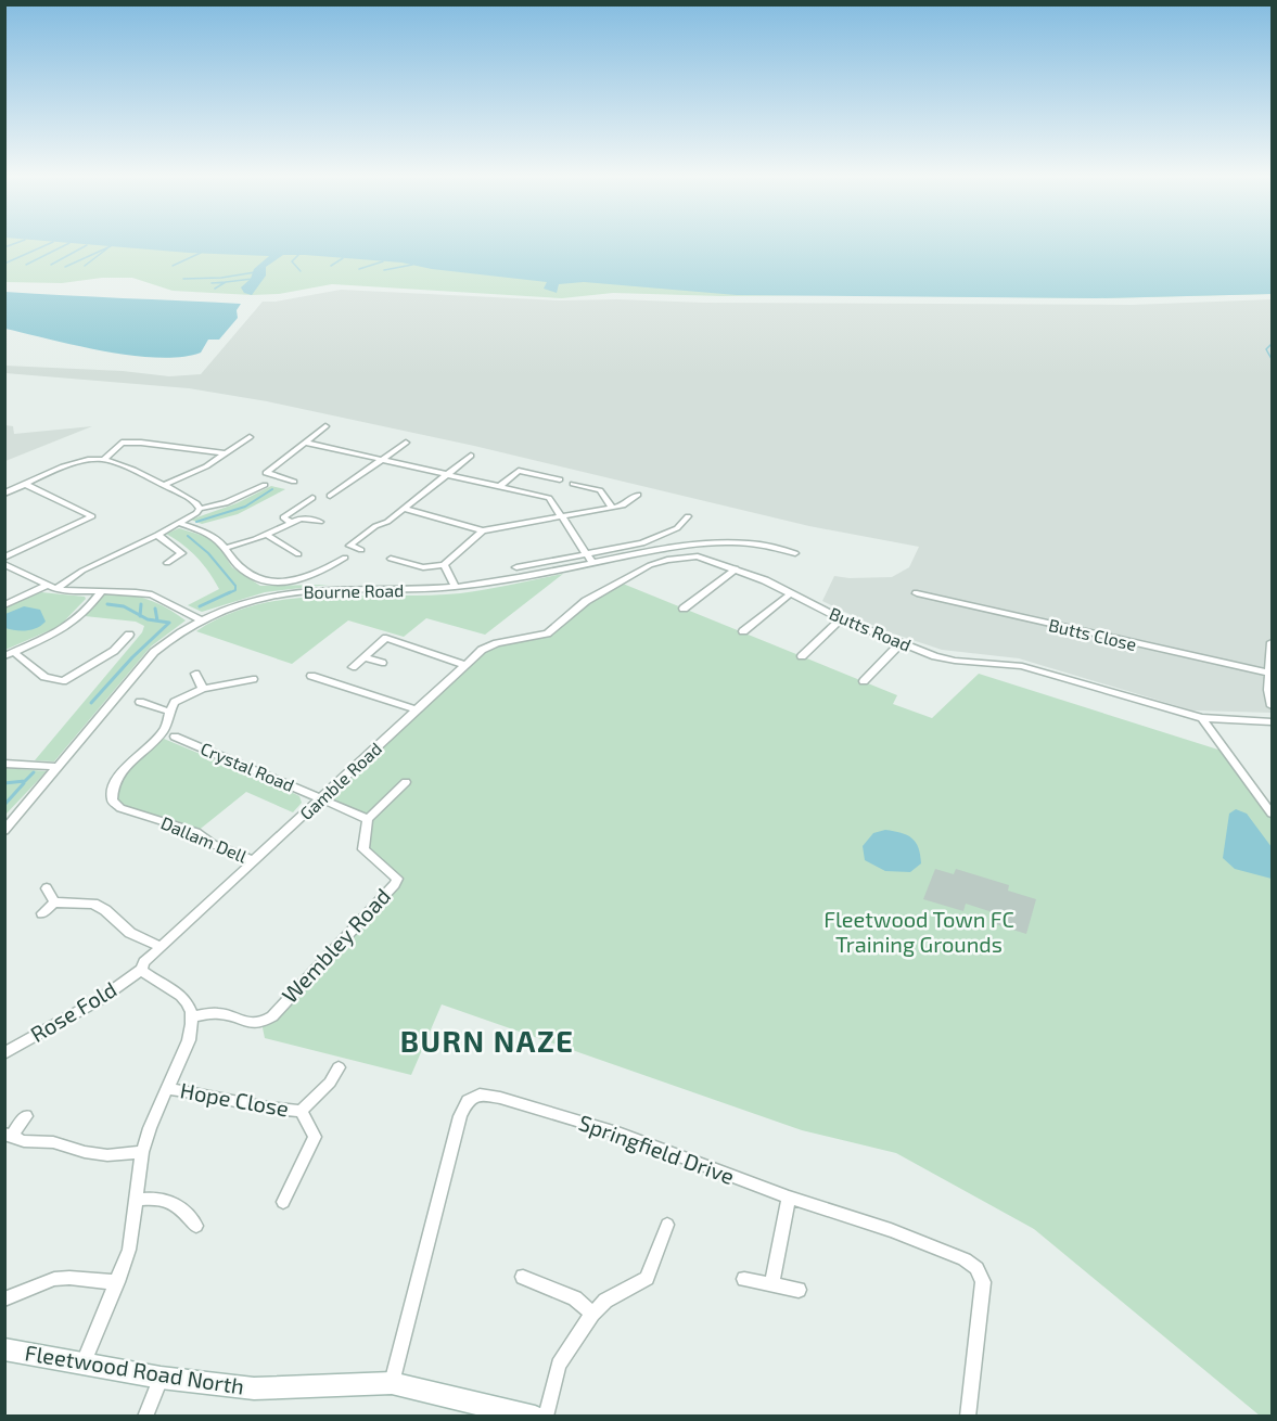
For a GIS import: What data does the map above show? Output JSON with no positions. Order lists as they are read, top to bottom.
{
  "streets": {
    "main road": ["Fleetwood Road North"],
    "street": [
      "Bourne Road",
      "Butts Road",
      "Butts Close",
      "Crystal Road",
      "Gamble Road",
      "Dallam Dell",
      "Wembley Road",
      "Rose Fold",
      "Hope Close",
      "Springfield Drive"
    ]
  },
  "crossings": [
    ["Butts Road", "Gamble Road"],
    ["Crystal Road", "Gamble Road"],
    ["Gamble Road", "Dallam Dell"],
    ["Gamble Road", "Rose Fold"],
    ["Springfield Drive", "Fleetwood Road North"]
  ],
  "districts": ["BURN NAZE"],
  "parks": ["Fleetwood Town FC Training Grounds"]
}
